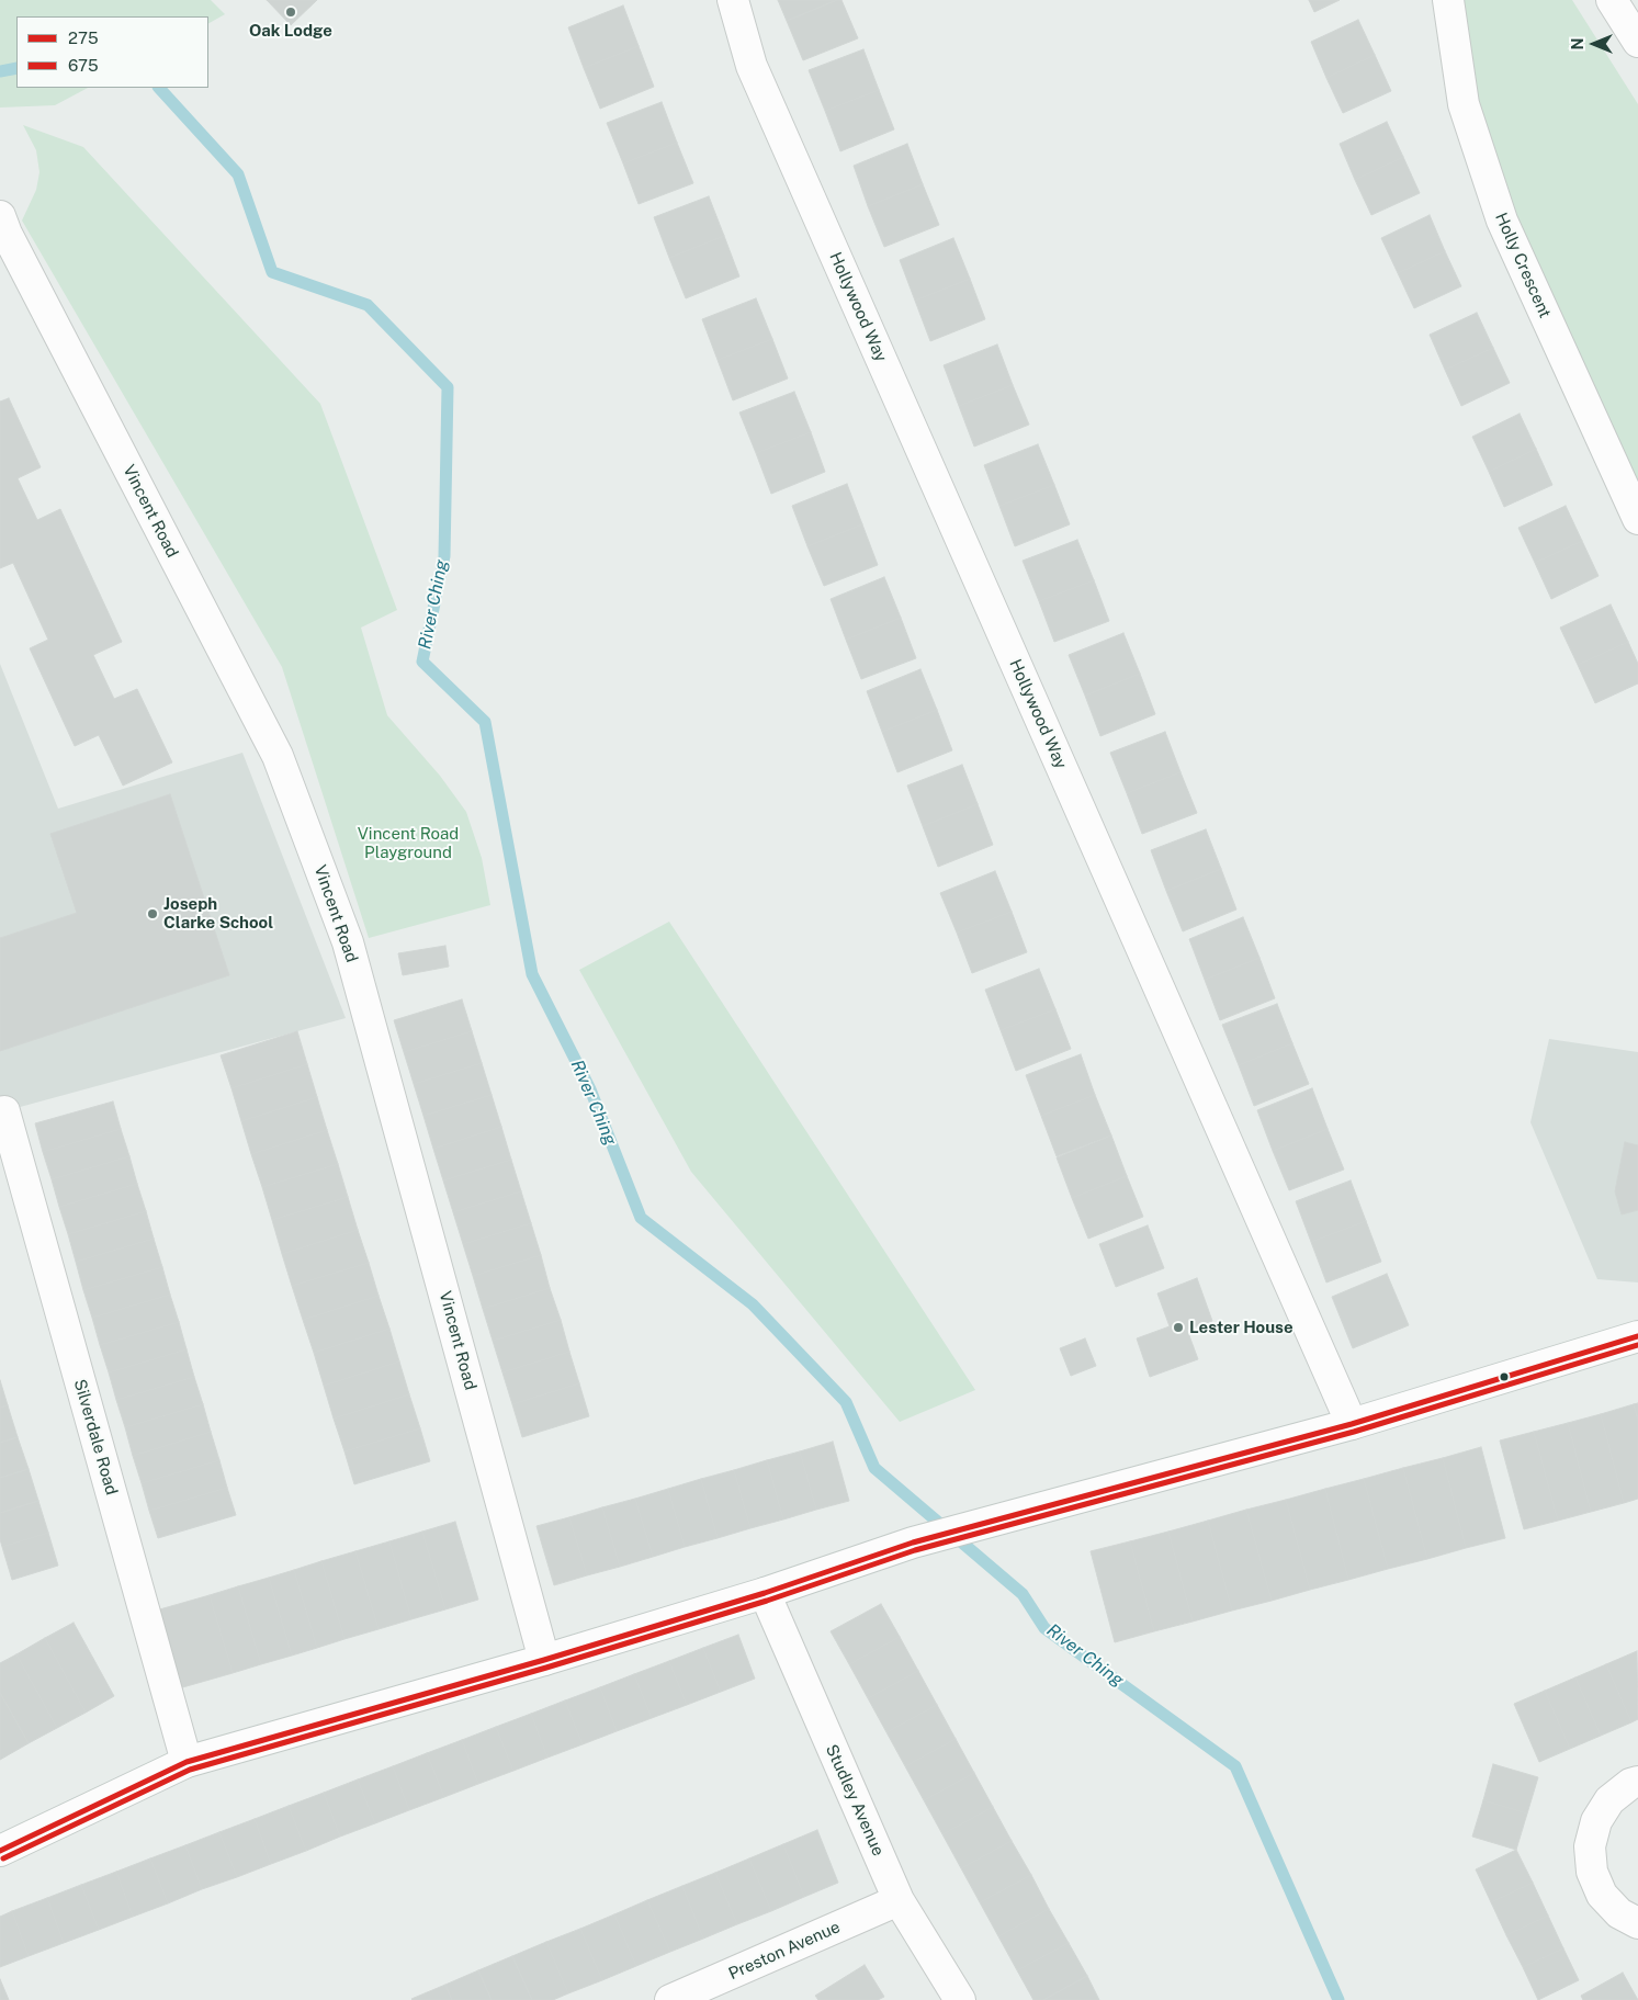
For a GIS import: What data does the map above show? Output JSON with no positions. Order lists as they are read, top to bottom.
{
  "streets": {
    "street": [
      "Holly Crescent",
      "Hollywood Way",
      "Vincent Road",
      "Silverdale Road",
      "Studley Avenue",
      "Preston Avenue"
    ]
  },
  "crossings": [
    ["Studley Avenue", "Preston Avenue"]
  ],
  "water": ["River Ching"],
  "parks": ["Vincent Road Playground"],
  "places": ["Oak Lodge", "Joseph Clarke School", "Lester House"],
  "lines": ["transit line 275", "transit line 675"],
  "legend": ["275", "675"],
  "north": "left"
}
